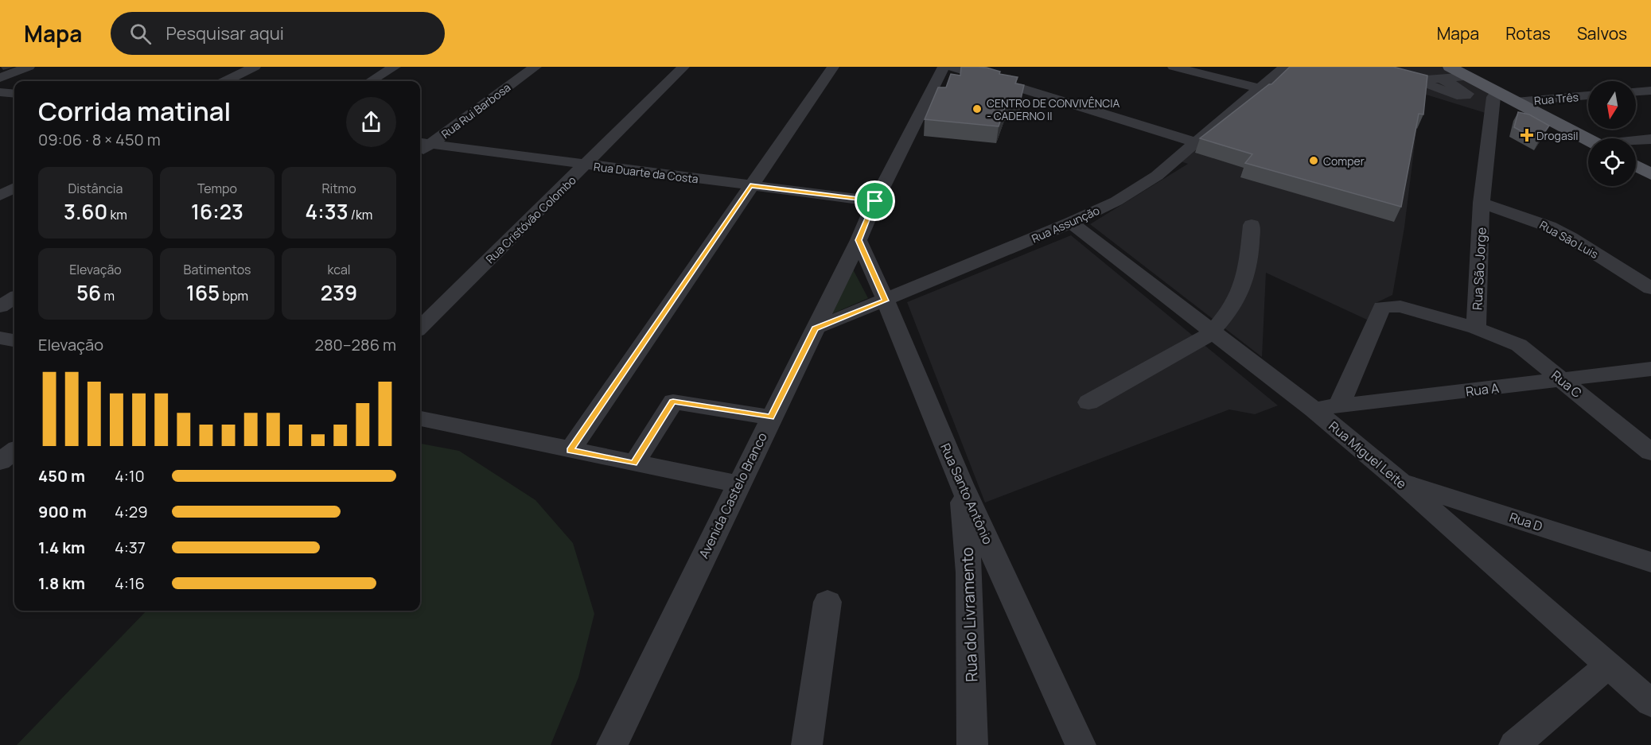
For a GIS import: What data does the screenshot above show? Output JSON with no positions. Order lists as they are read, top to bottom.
{
  "streets": {
    "street": [
      "Rua Três",
      "Rua Rui Barbosa",
      "Rua Duarte da Costa",
      "Rua Cristóvão Colombo",
      "Rua Assunção",
      "Rua São Luis",
      "Rua São Jorge",
      "Rua C",
      "Rua A",
      "Rua Miguel Leite",
      "Rua Santo Antônio",
      "Avenida Castelo Branco",
      "Rua D",
      "Rua do Livramento"
    ]
  },
  "crossings": [
    ["Rua Rui Barbosa", "Rua Duarte da Costa"],
    ["Rua Duarte da Costa", "Rua Cristóvão Colombo"],
    ["Rua Duarte da Costa", "Avenida Castelo Branco"],
    ["Rua Assunção", "Rua Miguel Leite"],
    ["Rua Assunção", "Rua Santo Antônio"],
    ["Rua Assunção", "Avenida Castelo Branco"],
    ["Rua São Luis", "Rua São Jorge"],
    ["Rua São Jorge", "Rua C"],
    ["Rua São Jorge", "Rua A"],
    ["Rua São Jorge", "Rua Miguel Leite"],
    ["Rua C", "Rua A"],
    ["Rua A", "Rua Miguel Leite"],
    ["Rua Miguel Leite", "Rua D"],
    ["Rua Santo Antônio", "Avenida Castelo Branco"],
    ["Rua Santo Antônio", "Rua do Livramento"]
  ],
  "places": {
    "other": ["CENTRO DE CONVIVÊNCIA - CADERNO II", "Comper"],
    "health": ["Drogasil"]
  },
  "north": "bottom",
  "page": {
    "header": "Mapa",
    "search": "Pesquisar aqui",
    "nav": ["Mapa", "Rotas", "Salvos"],
    "heading": ["Corrida matinal", "09:06 · 8 × 450 m"],
    "stats": [
      ["Distância", "3.60 km"],
      ["Tempo", "16:23"],
      ["Ritmo", "4:33 /km"],
      ["Elevação", "56 m"],
      ["Batimentos", "165 bpm"],
      ["kcal", "239"]
    ],
    "chart": ["Elevação", "280–286 m"],
    "list": [
      {
        "name": "450 m",
        "note": "4:10"
      },
      {
        "name": "900 m",
        "note": "4:29"
      },
      {
        "name": "1.4 km",
        "note": "4:37"
      },
      {
        "name": "1.8 km",
        "note": "4:16"
      }
    ]
  }
}
